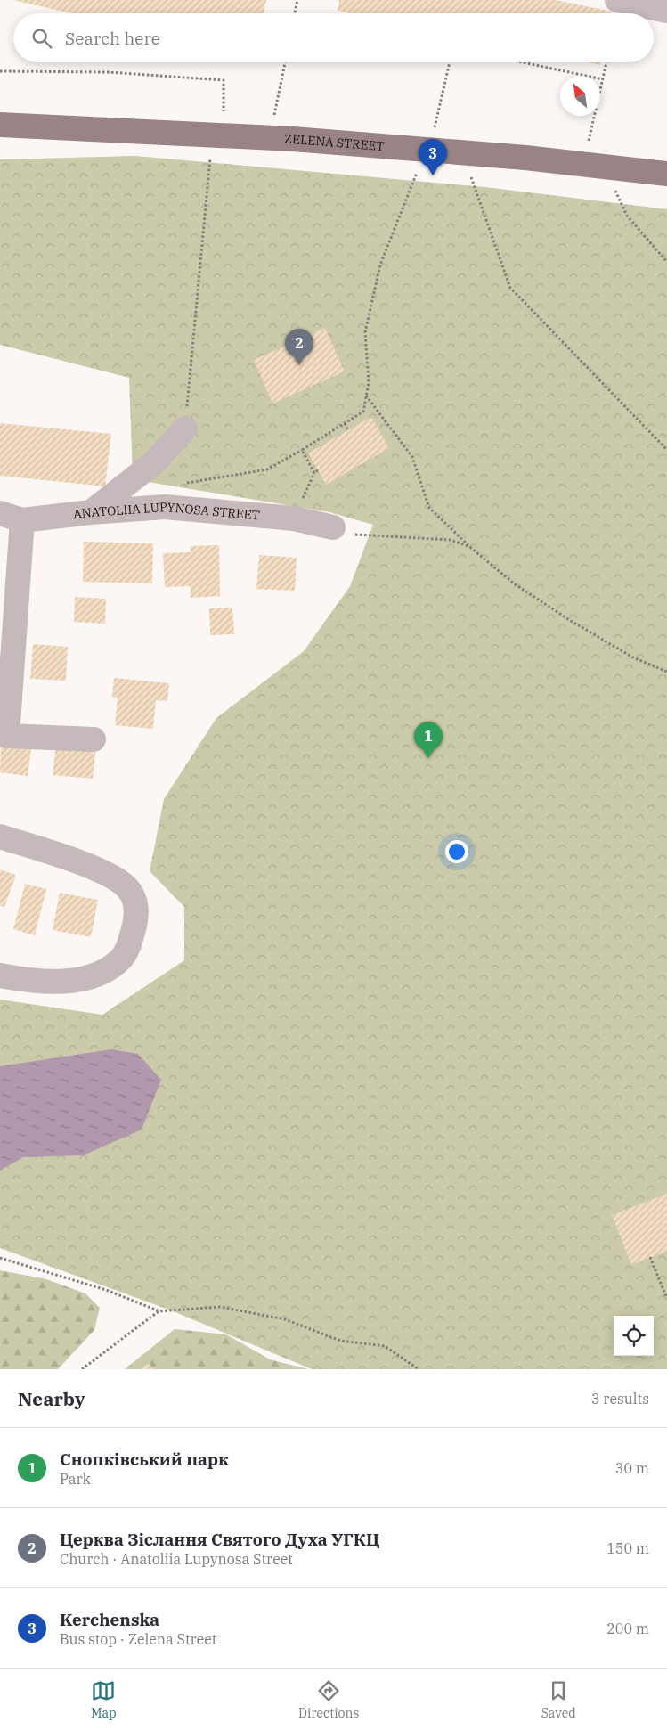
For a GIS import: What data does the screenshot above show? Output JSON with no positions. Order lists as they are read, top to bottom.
{
  "streets": {
    "main road": ["ZELENA STREET"],
    "street": ["ANATOLIIA LUPYNOSA STREET"]
  },
  "north": "top left",
  "page": {
    "search": "Search here",
    "pins": ["3", "2", "1"],
    "heading": ["Nearby", "3 results"],
    "list": [
      {
        "mark": "1",
        "name": "Снопківський парк",
        "note": "Park",
        "value": "30 m"
      },
      {
        "mark": "2",
        "name": "Церква Зіслання Святого Духа УГКЦ",
        "note": "Church · Anatoliia Lupynosa Street",
        "value": "150 m"
      },
      {
        "mark": "3",
        "name": "Kerchenska",
        "note": "Bus stop · Zelena Street",
        "value": "200 m"
      }
    ],
    "nav": ["Map", "Directions", "Saved"]
  }
}
